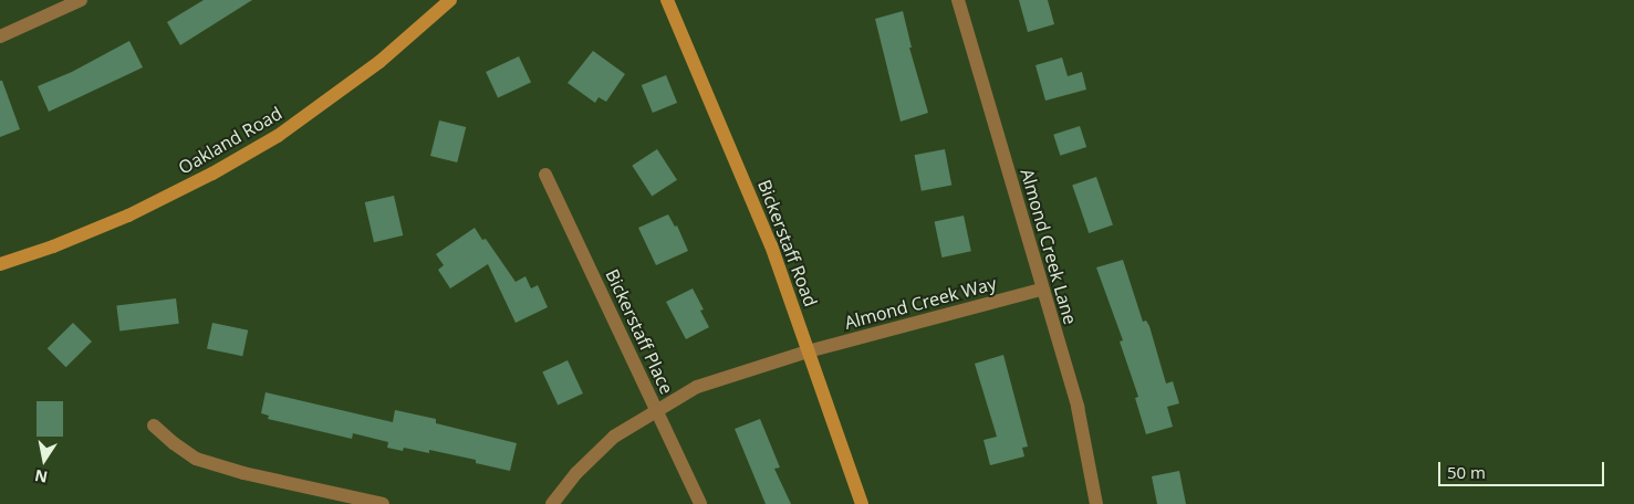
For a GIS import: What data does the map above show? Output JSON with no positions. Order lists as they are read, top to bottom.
{
  "streets": {
    "street": [
      "Oakland Road",
      "Bickerstaff Road",
      "Almond Creek Lane",
      "Almond Creek Way",
      "Bickerstaff Place"
    ]
  },
  "crossings": [
    ["Bickerstaff Road", "Almond Creek Way"],
    ["Almond Creek Lane", "Almond Creek Way"],
    ["Almond Creek Way", "Bickerstaff Place"]
  ],
  "scale_bar": "50 m",
  "north": "bottom"
}
